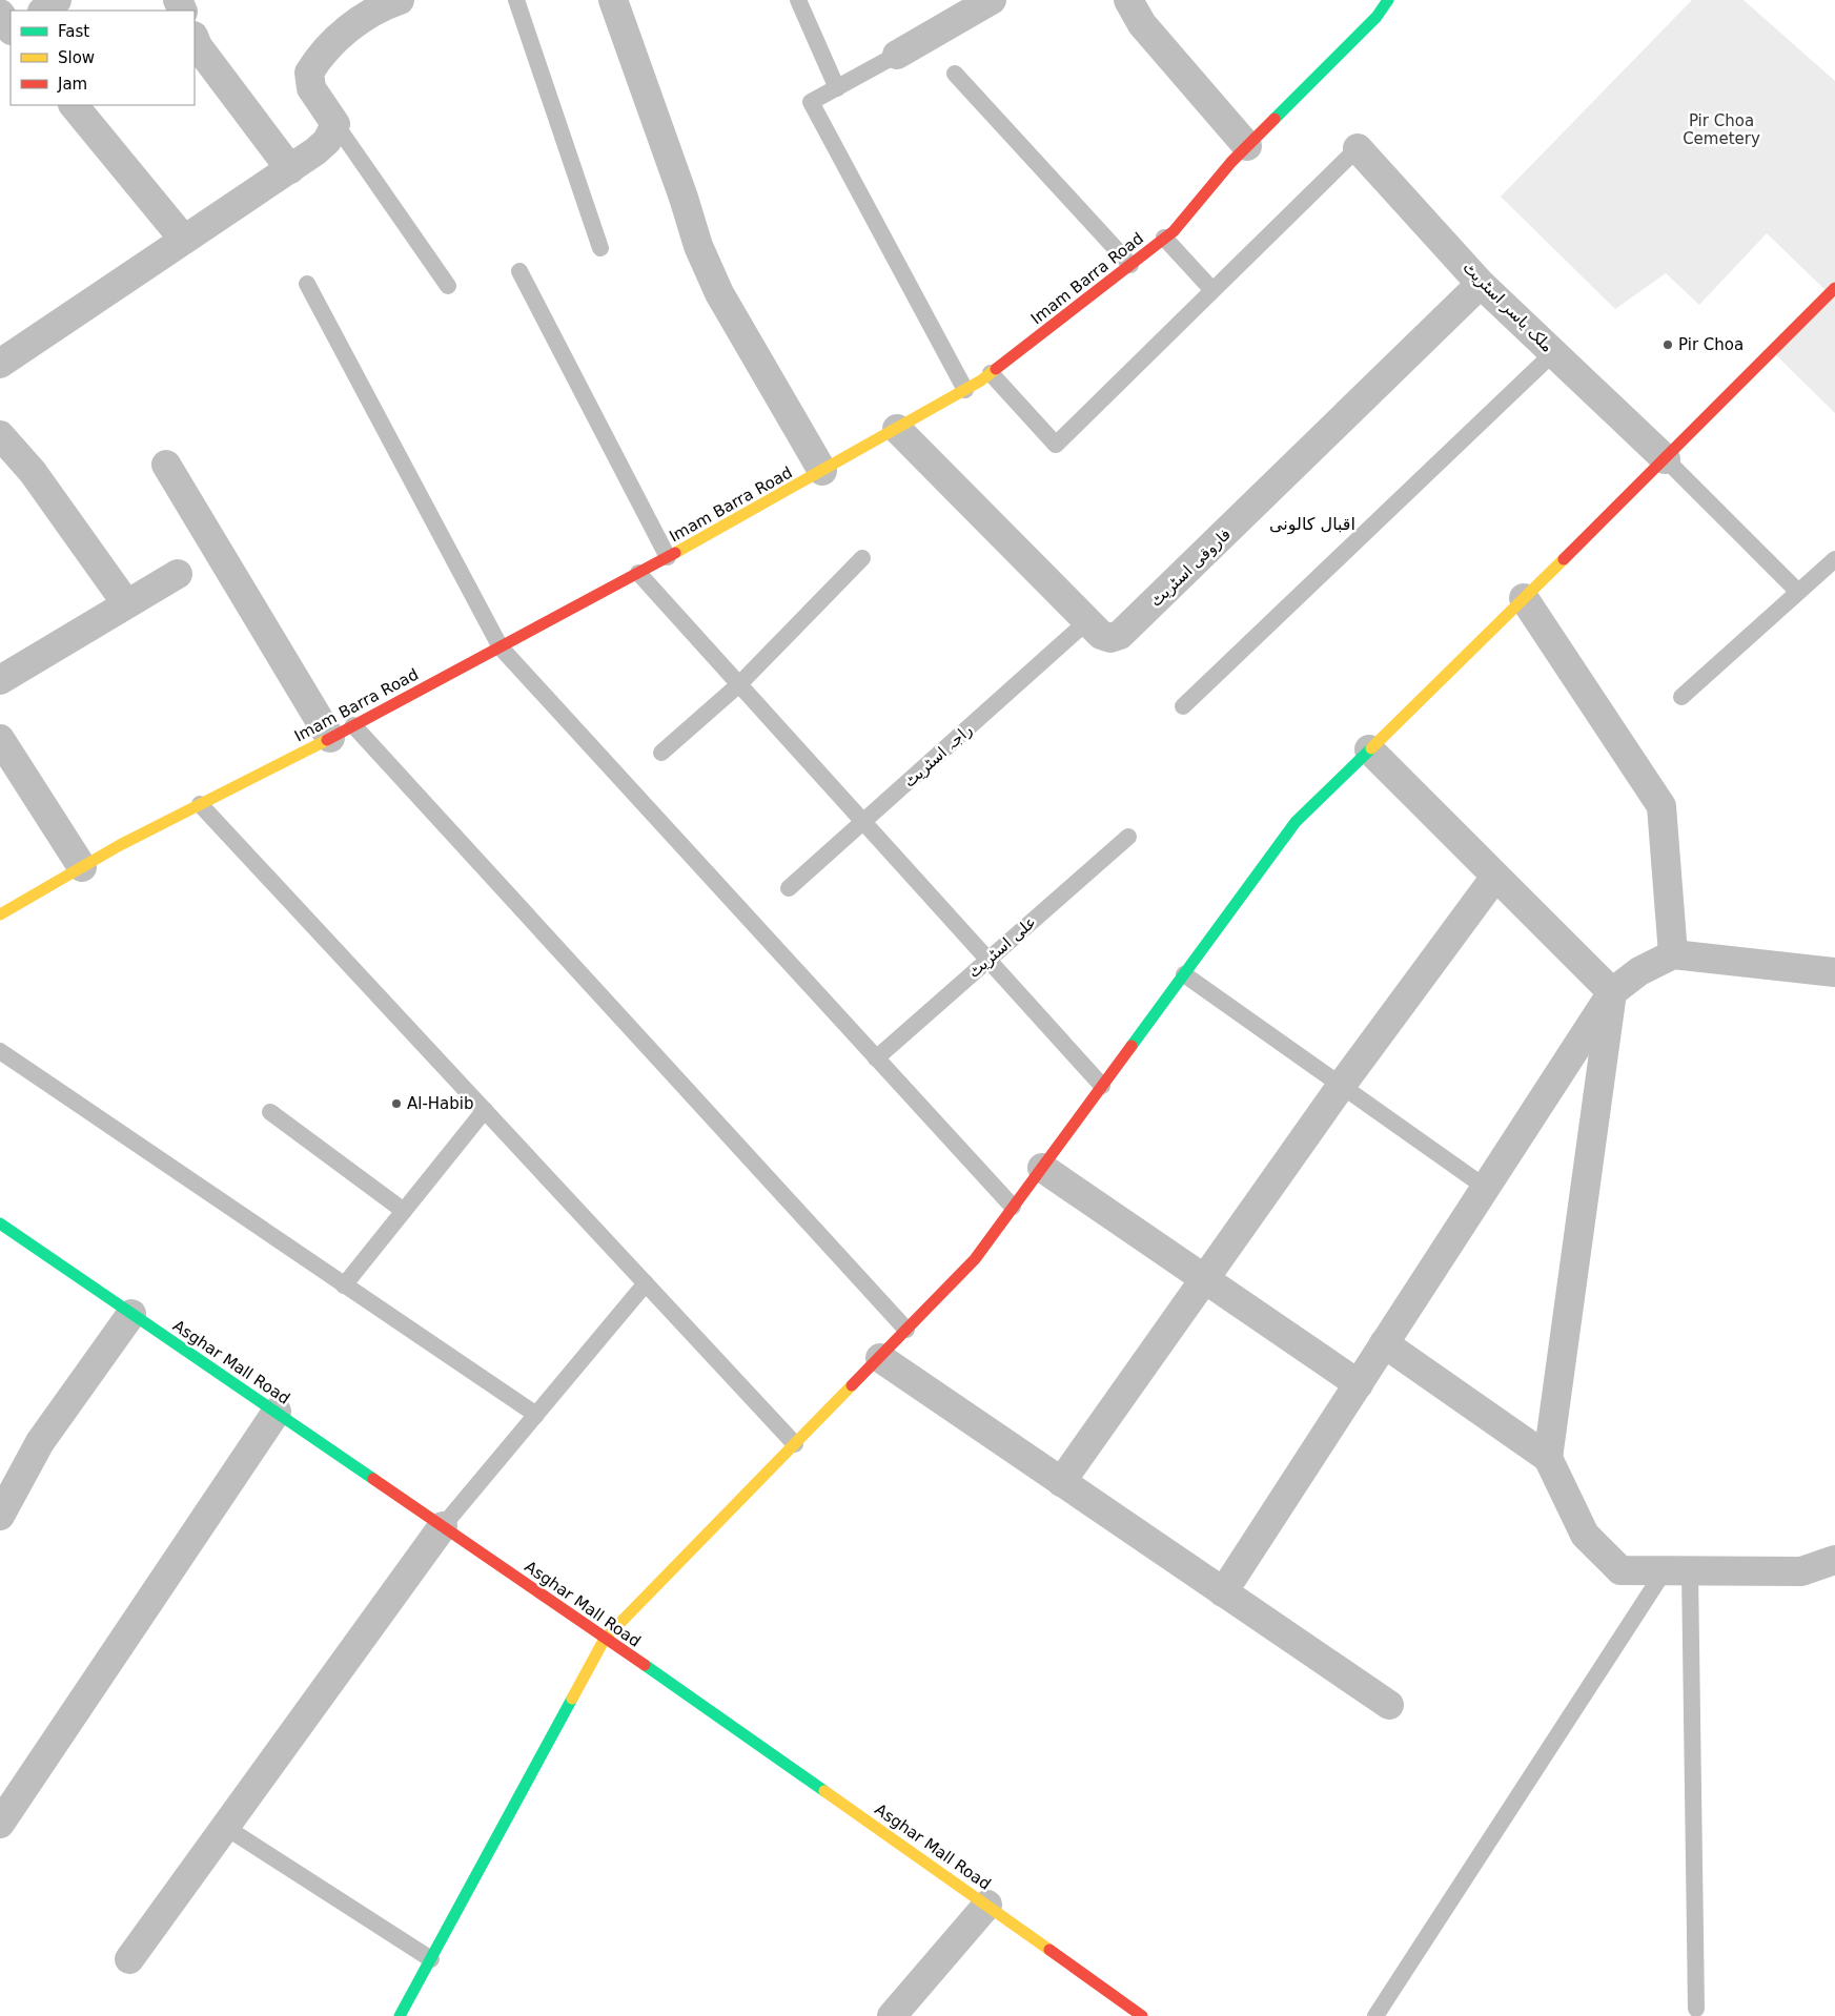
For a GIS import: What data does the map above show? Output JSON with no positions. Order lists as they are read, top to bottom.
{
  "streets": {
    "street": [
      "Imam Barra Road",
      "ملک یاسر اسٹریٹ",
      "فاروقی اسٹریٹ",
      "Asghar Mall Road"
    ],
    "lane": ["راجہ اسٹریٹ", "علی اسٹریٹ"]
  },
  "crossings": [
    ["Imam Barra Road", "فاروقی اسٹریٹ"],
    ["ملک یاسر اسٹریٹ", "فاروقی اسٹریٹ"],
    ["فاروقی اسٹریٹ", "راجہ اسٹریٹ"]
  ],
  "districts": ["اقبال کالونی"],
  "parks": ["Pir Choa Cemetery"],
  "places": ["Pir Choa", "Al-Habib"],
  "legend": ["Fast", "Slow", "Jam"]
}
